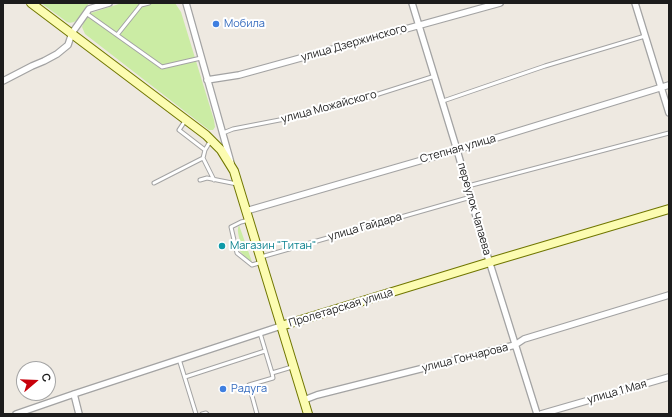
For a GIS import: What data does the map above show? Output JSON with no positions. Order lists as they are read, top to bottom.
{
  "streets": {
    "main road": ["Пролетарская улица"],
    "street": [
      "улица Дзержинского",
      "Степная улица",
      "переулок Чапаева",
      "улица Гончарова",
      "улица 1 Мая"
    ],
    "lane": ["улица Можайского", "улица Гайдара"]
  },
  "crossings": [
    ["улица Дзержинского", "переулок Чапаева"],
    ["улица Можайского", "переулок Чапаева"],
    ["Степная улица", "переулок Чапаева"],
    ["переулок Чапаева", "улица Гайдара"],
    ["переулок Чапаева", "Пролетарская улица"],
    ["переулок Чапаева", "улица Гончарова"]
  ],
  "places": ["Мобила", "Магазин \"Титан\"", "Радуга"],
  "north": "right"
}
